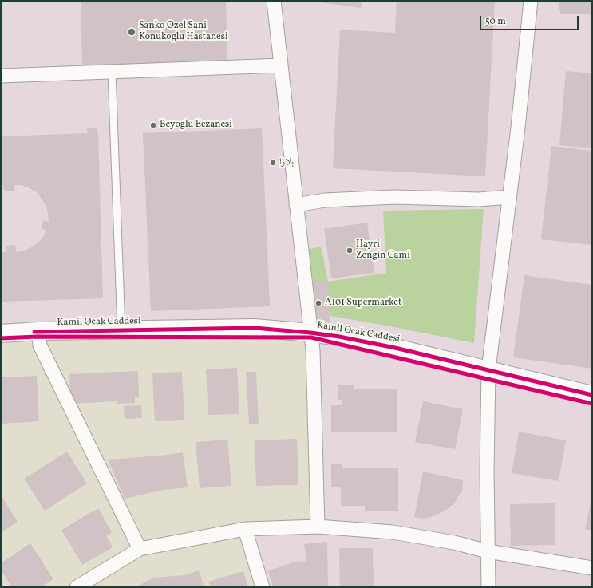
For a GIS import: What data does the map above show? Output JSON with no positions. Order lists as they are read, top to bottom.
{
  "streets": {
    "street": ["Kamil Ocak Caddesi"]
  },
  "places": [
    "Sanko Ozel Sani Konukoglu Hastanesi",
    "Beyoglu Eczanesi",
    "بلازا",
    "Hayri Zengin Cami",
    "A101 Supermarket"
  ],
  "scale_bar": "50 m"
}
